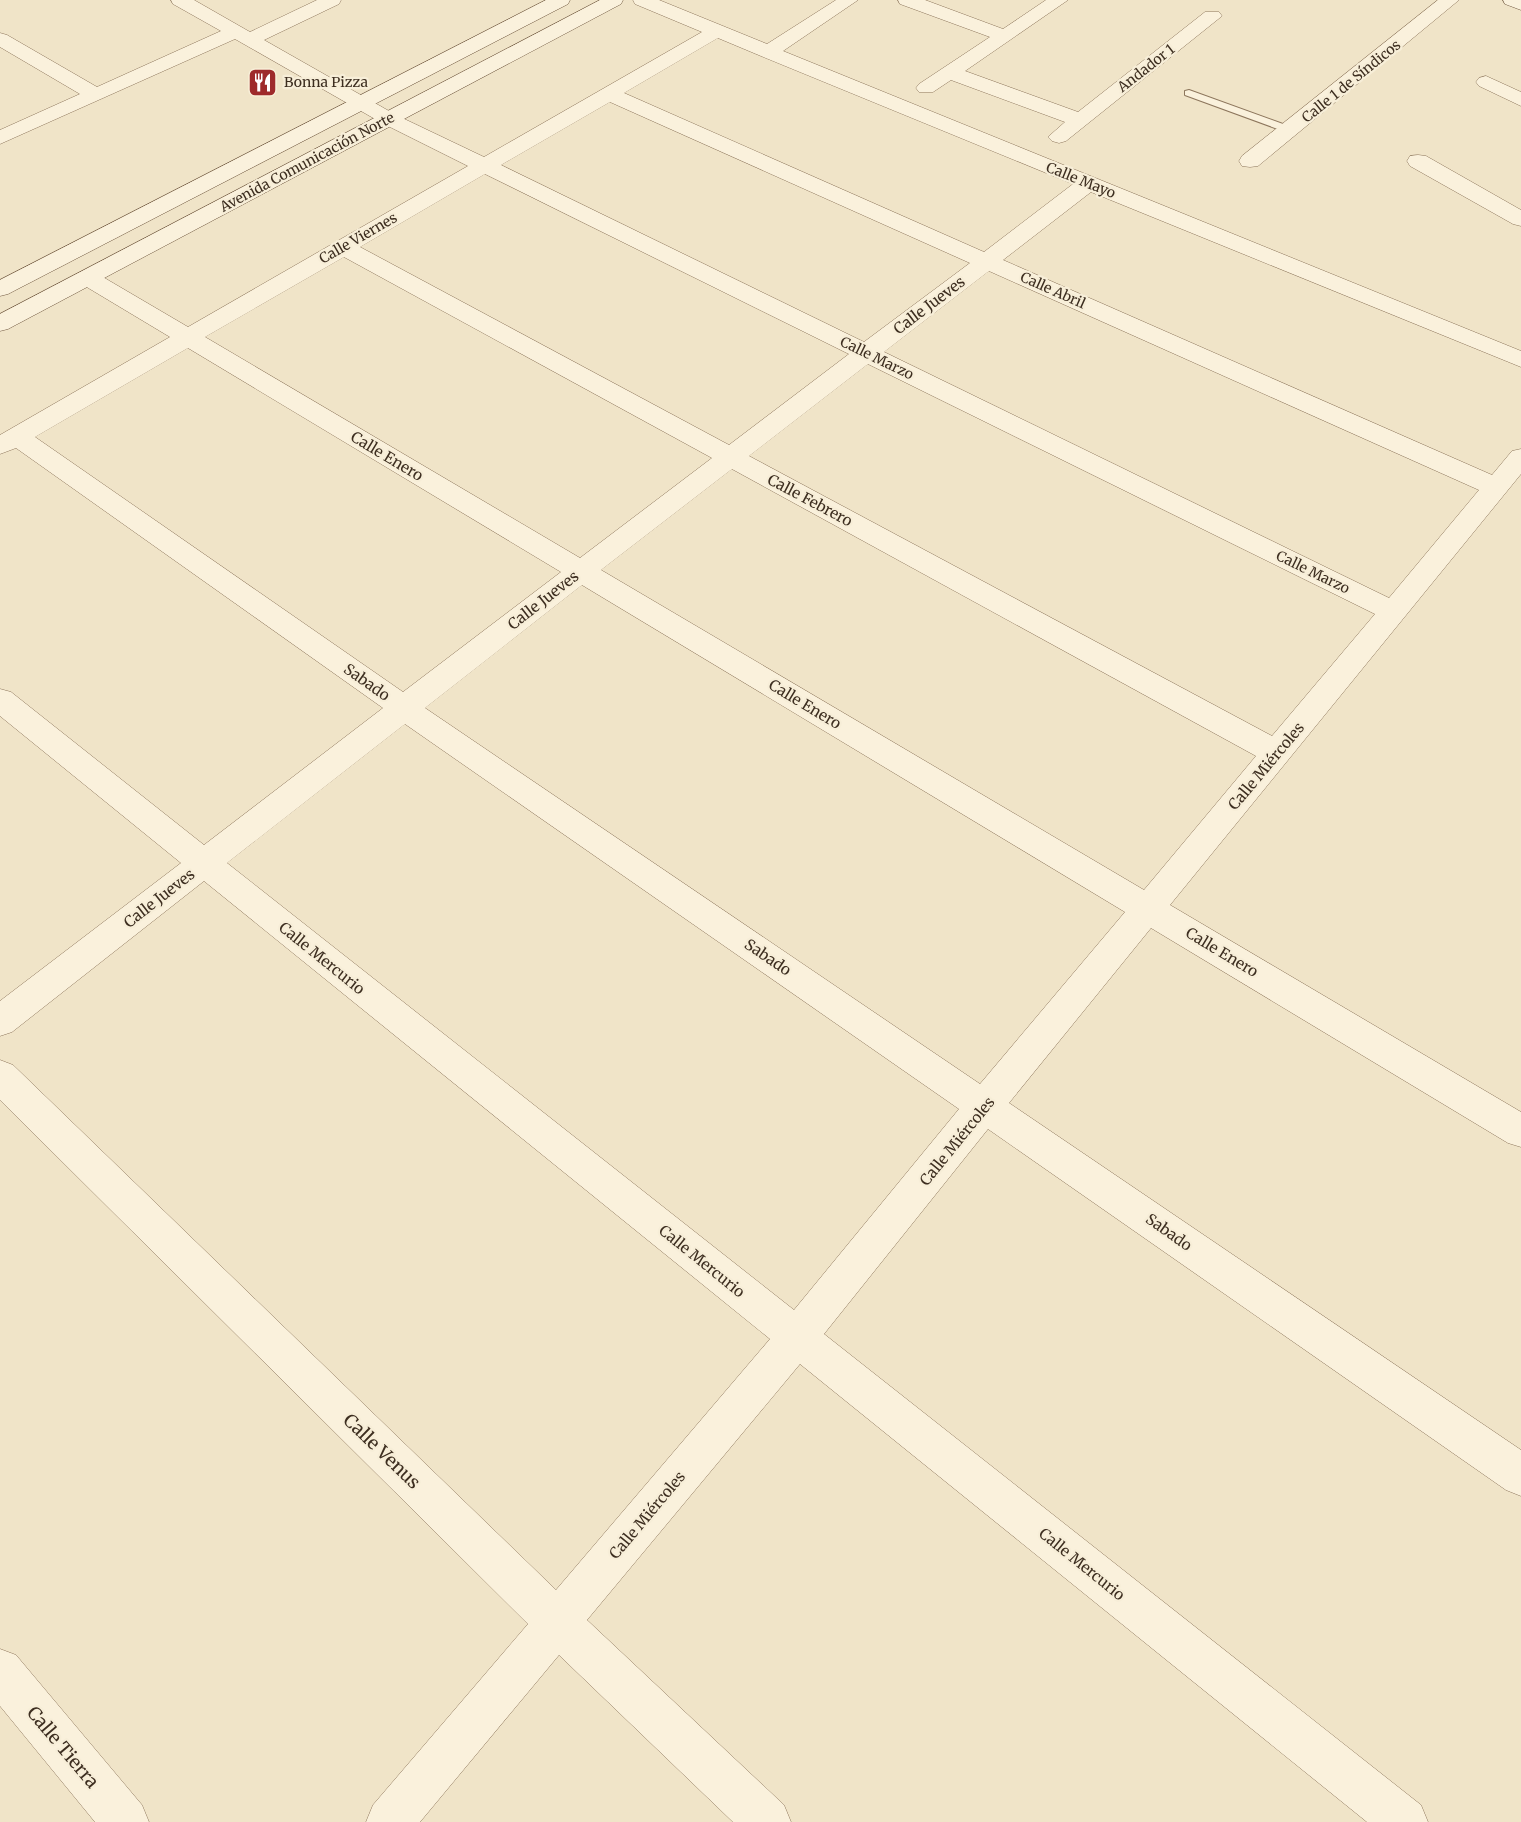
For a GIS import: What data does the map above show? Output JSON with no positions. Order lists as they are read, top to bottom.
{
  "streets": {
    "street": [
      "Andador 1",
      "Calle 1 de Síndicos",
      "Avenida Comunicación Norte",
      "Calle Mayo",
      "Calle Viernes",
      "Calle Abril",
      "Calle Jueves",
      "Calle Marzo",
      "Calle Enero",
      "Calle Febrero",
      "Sabado",
      "Calle Miércoles",
      "Calle Mercurio",
      "Calle Venus",
      "Calle Tierra"
    ]
  },
  "crossings": [
    ["Avenida Comunicación Norte", "Calle Marzo"],
    ["Avenida Comunicación Norte", "Calle Enero"],
    ["Calle Mayo", "Calle Viernes"],
    ["Calle Mayo", "Calle Jueves"],
    ["Calle Viernes", "Calle Abril"],
    ["Calle Viernes", "Calle Marzo"],
    ["Calle Viernes", "Calle Enero"],
    ["Calle Viernes", "Calle Febrero"],
    ["Calle Viernes", "Sabado"],
    ["Calle Abril", "Calle Jueves"],
    ["Calle Abril", "Calle Miércoles"],
    ["Calle Jueves", "Calle Marzo"],
    ["Calle Jueves", "Calle Enero"],
    ["Calle Jueves", "Calle Febrero"],
    ["Calle Jueves", "Sabado"],
    ["Calle Jueves", "Calle Mercurio"],
    ["Calle Marzo", "Calle Miércoles"],
    ["Calle Enero", "Calle Miércoles"],
    ["Calle Febrero", "Calle Miércoles"],
    ["Sabado", "Calle Miércoles"],
    ["Calle Miércoles", "Calle Mercurio"],
    ["Calle Miércoles", "Calle Venus"]
  ],
  "places": {
    "restaurant": ["Bonna Pizza"]
  }
}
